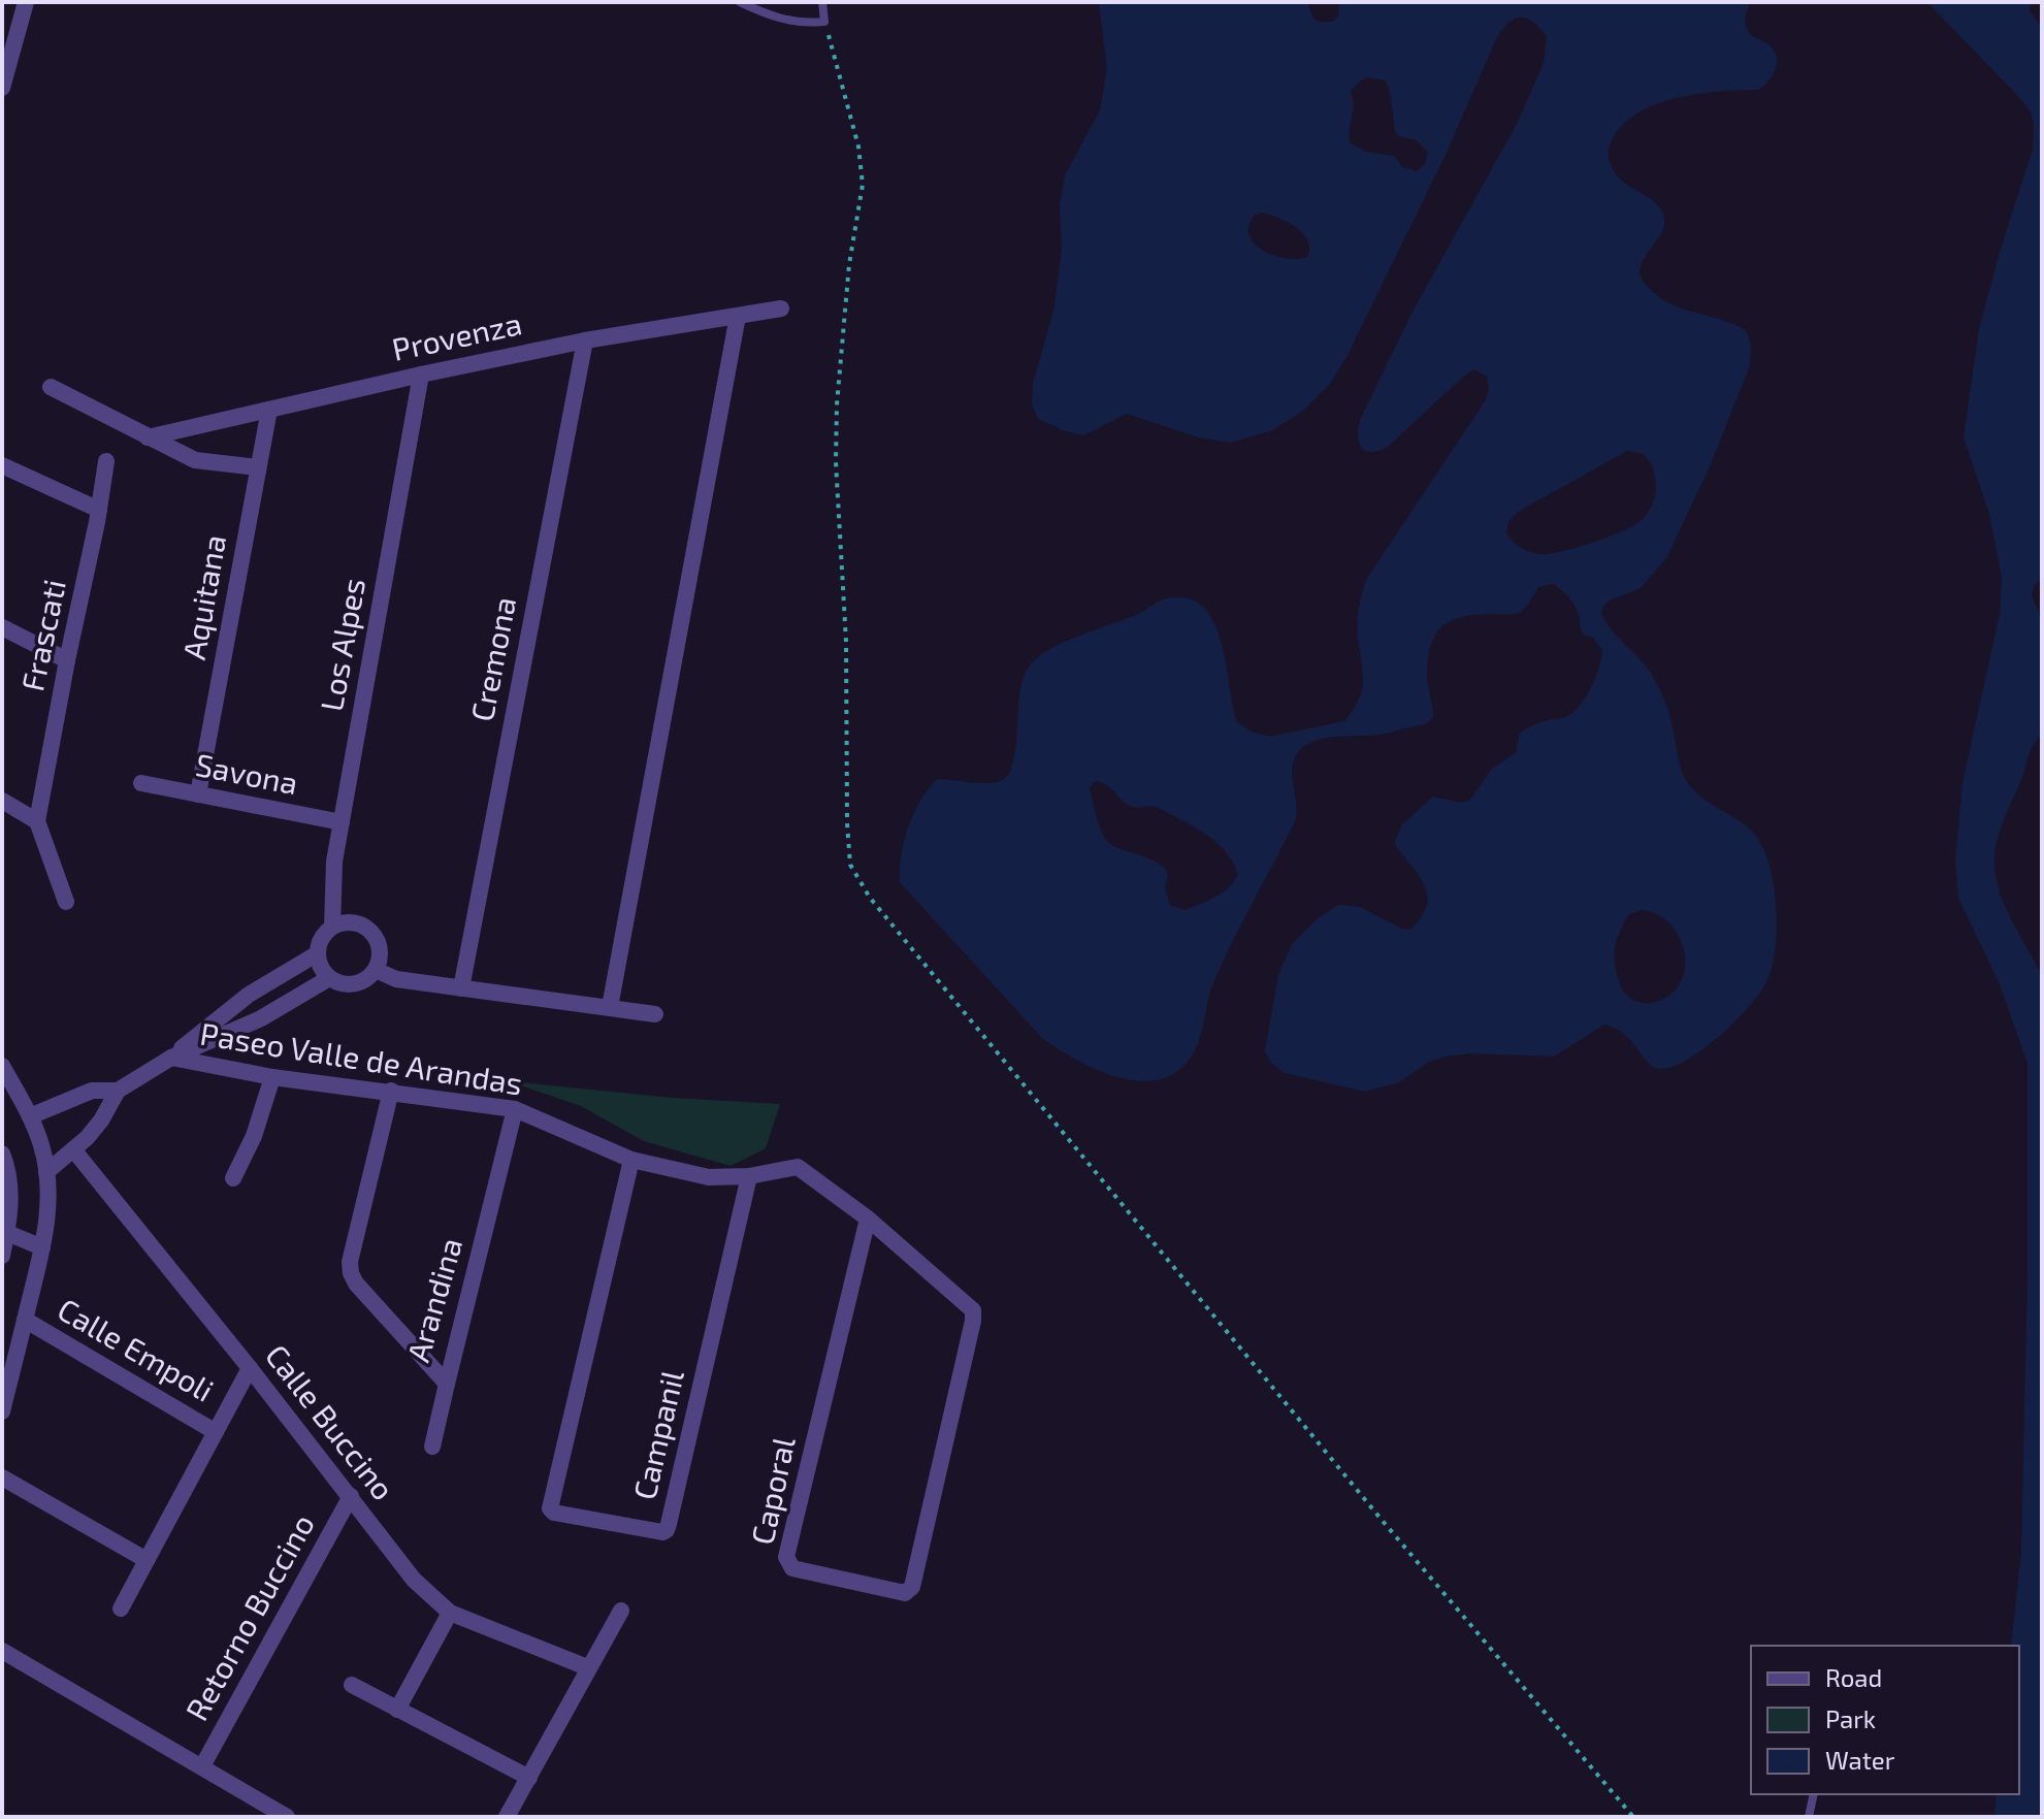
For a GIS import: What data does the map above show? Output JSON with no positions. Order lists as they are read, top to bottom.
{
  "streets": {
    "street": [
      "Provenza",
      "Aquitana",
      "Frascati",
      "Los Alpes",
      "Cremona",
      "Savona",
      "Paseo Valle de Arandas",
      "Arandina",
      "Calle Empoli",
      "Calle Buccino",
      "Campanil",
      "Caporal",
      "Retorno Buccino"
    ]
  },
  "crossings": [
    ["Provenza", "Aquitana"],
    ["Provenza", "Los Alpes"],
    ["Provenza", "Cremona"],
    ["Aquitana", "Savona"],
    ["Los Alpes", "Savona"],
    ["Paseo Valle de Arandas", "Arandina"],
    ["Paseo Valle de Arandas", "Campanil"],
    ["Paseo Valle de Arandas", "Caporal"],
    ["Calle Buccino", "Retorno Buccino"]
  ],
  "legend": ["Road", "Park", "Water"]
}
